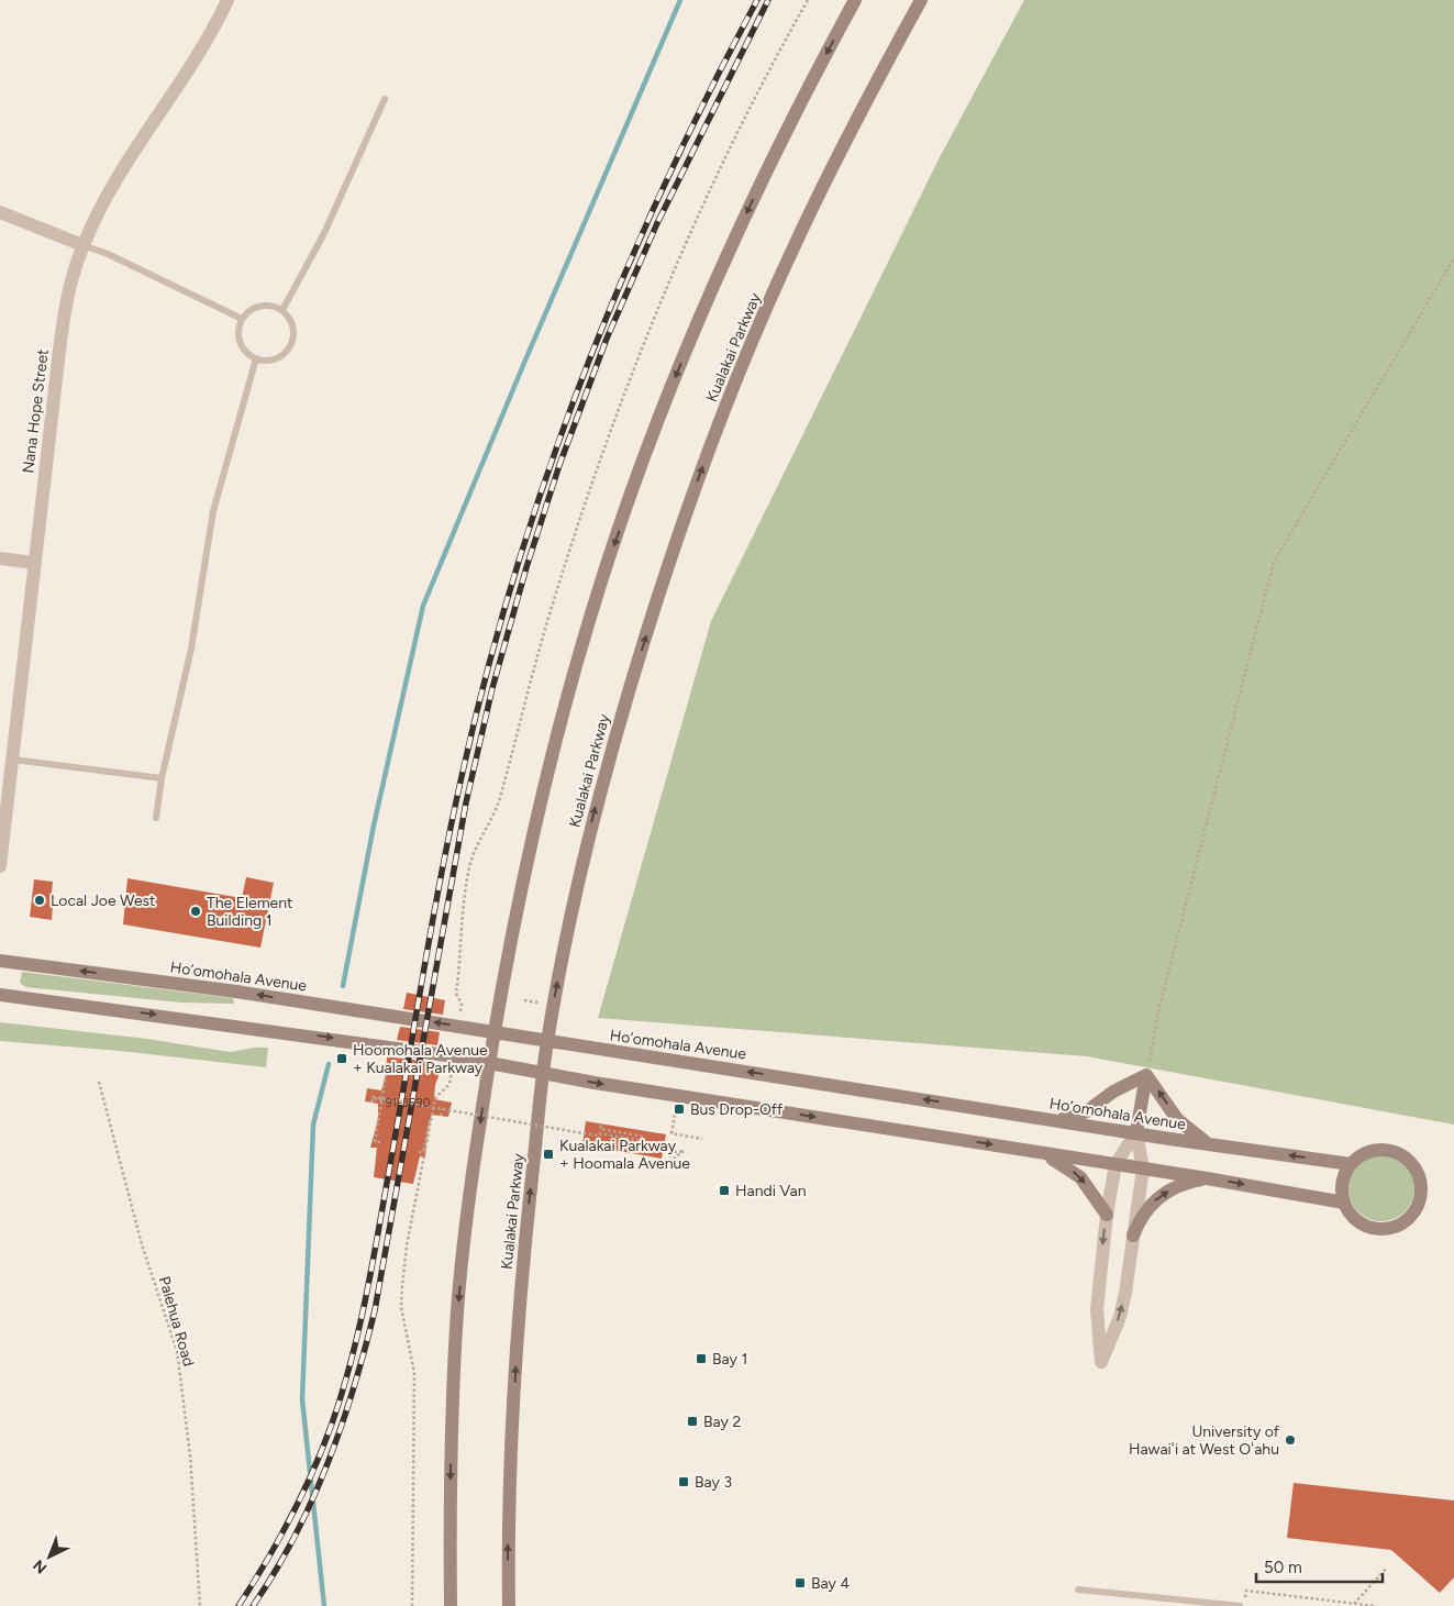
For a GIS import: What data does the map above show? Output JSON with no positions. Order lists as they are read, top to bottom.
{
  "streets": {
    "main road": ["Kualakai Parkway", "Ho’omohala Avenue"],
    "street": ["Nana Hope Street"],
    "path": ["Palehua Road"]
  },
  "crossings": [
    ["Kualakai Parkway", "Ho’omohala Avenue"]
  ],
  "places": {
    "other": ["Local Joe West", "The Element Building 1", "University of Hawaiʻi at West Oʻahu"],
    "transit": [
      "Hoomohala Avenue + Kualakai Parkway",
      "Bus Drop-Off",
      "Kualakai Parkway + Hoomala Avenue",
      "Handi Van",
      "Bay 1",
      "Bay 2",
      "Bay 3",
      "Bay 4"
    ]
  },
  "house_numbers": ["91-3590"],
  "scale_bar": "50 m",
  "north": "bottom left"
}
